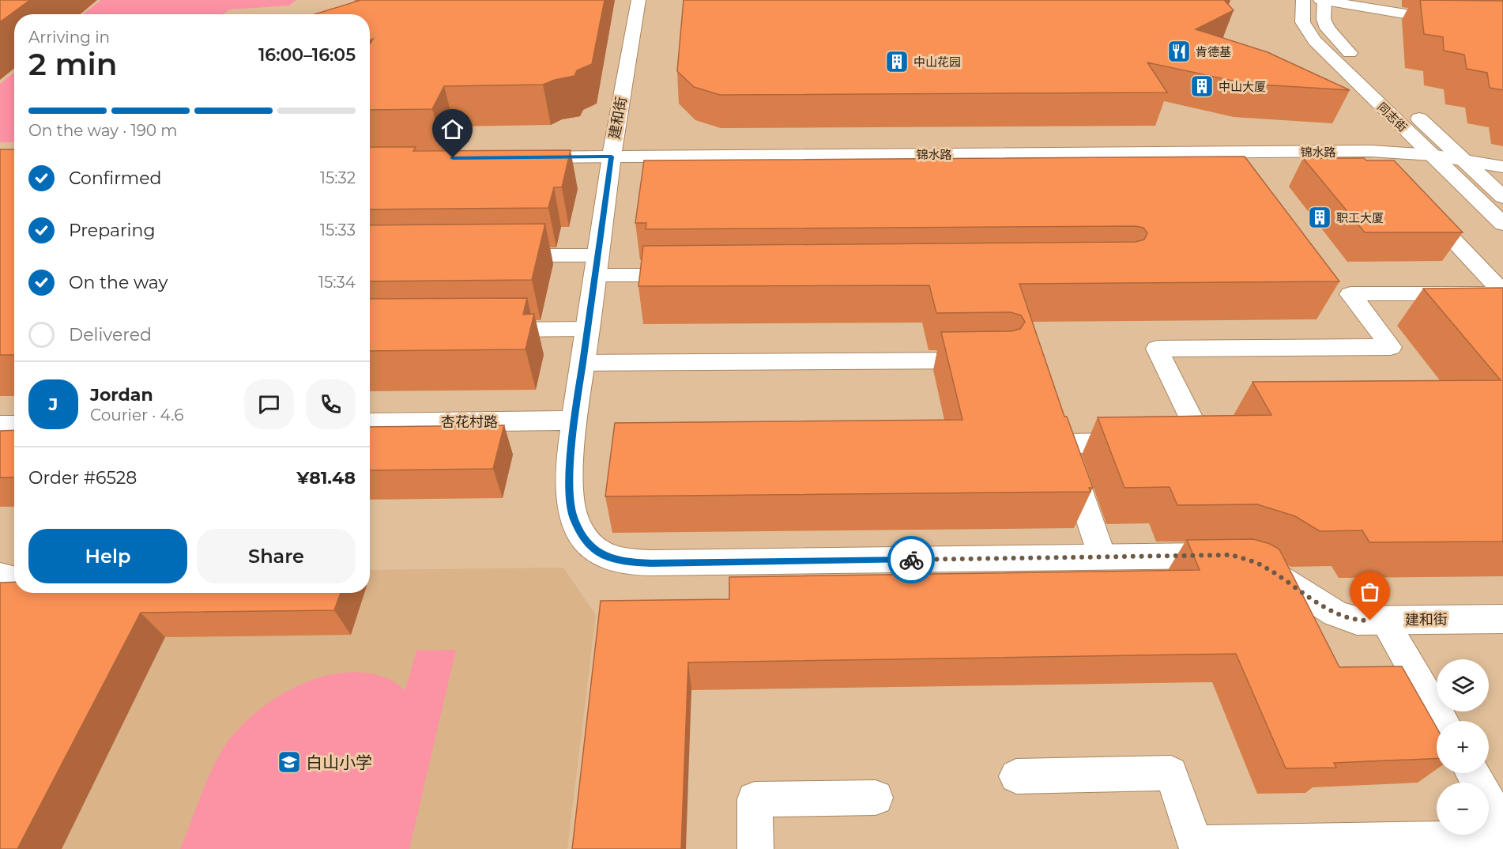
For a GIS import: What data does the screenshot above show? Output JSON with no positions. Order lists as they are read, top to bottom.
{
  "streets": {
    "street": [
      "同志街",
      "建和街",
      "锦水路",
      "杏花村路"
    ]
  },
  "crossings": [
    ["同志街", "锦水路"],
    ["建和街", "锦水路"],
    ["建和街", "杏花村路"]
  ],
  "places": {
    "restaurant": ["肯德基"],
    "building": ["中山花园", "中山大厦", "职工大厦"],
    "school or university": ["白山小学"]
  },
  "page": {
    "heading": ["2 min", "Arriving in", "16:00–16:05"],
    "panel": [
      "Jordan",
      "Courier · 4.6",
      "Order #6528",
      "¥81.48"
    ],
    "bar": "On the way · 190 m",
    "list": [
      ["Confirmed", "15:32"],
      ["Preparing", "15:33"],
      ["On the way", "15:34"],
      "Delivered"
    ],
    "round": "J",
    "buttons": ["Help", "Share"],
    "map_buttons": ["+", "−"]
  }
}
